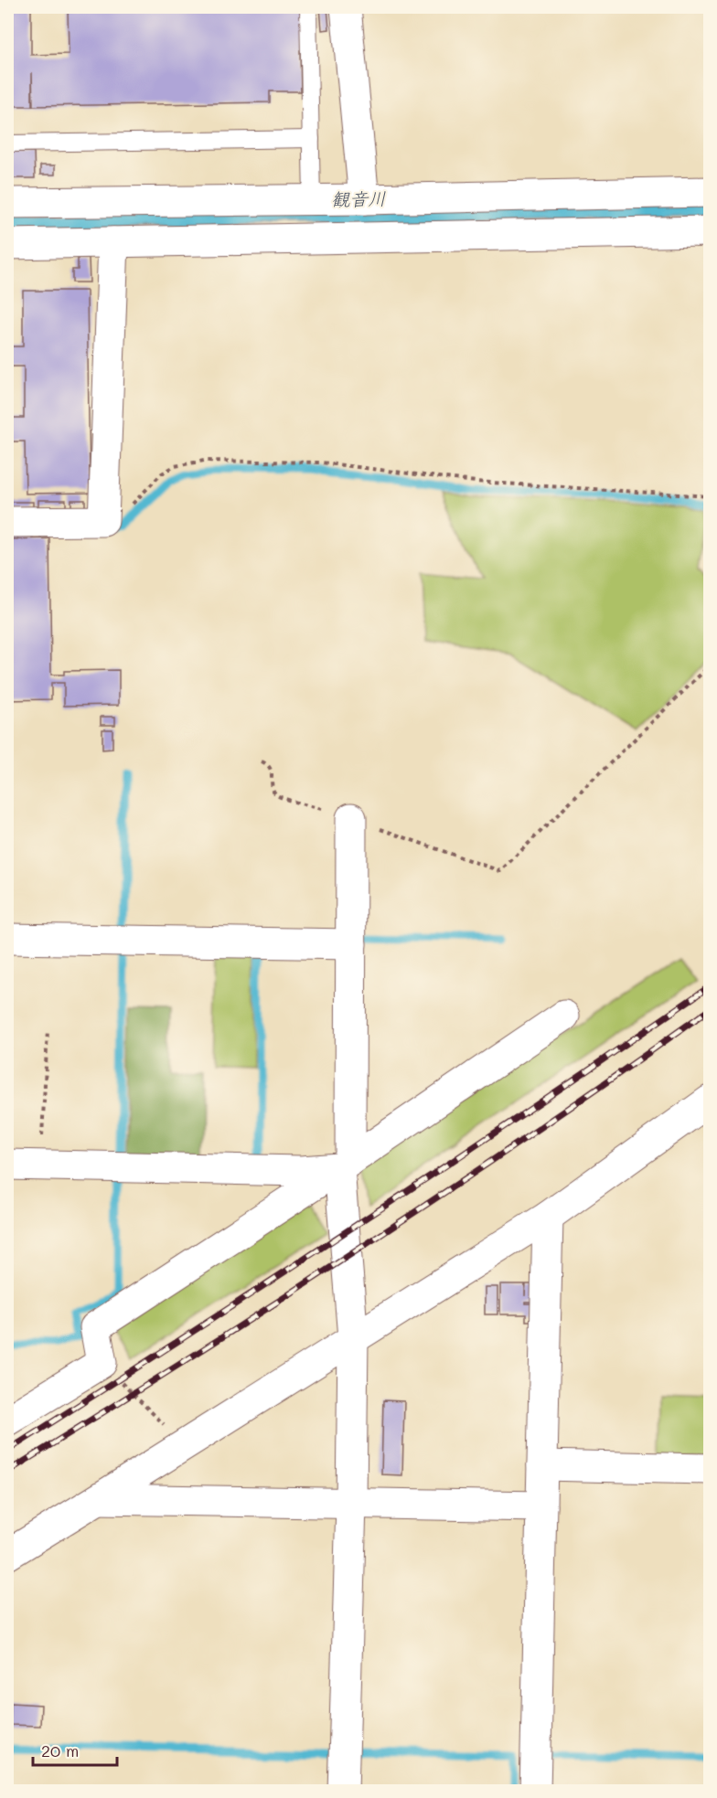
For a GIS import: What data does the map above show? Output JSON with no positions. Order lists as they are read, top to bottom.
{
  "water": ["観音川"],
  "scale_bar": "20 m"
}
